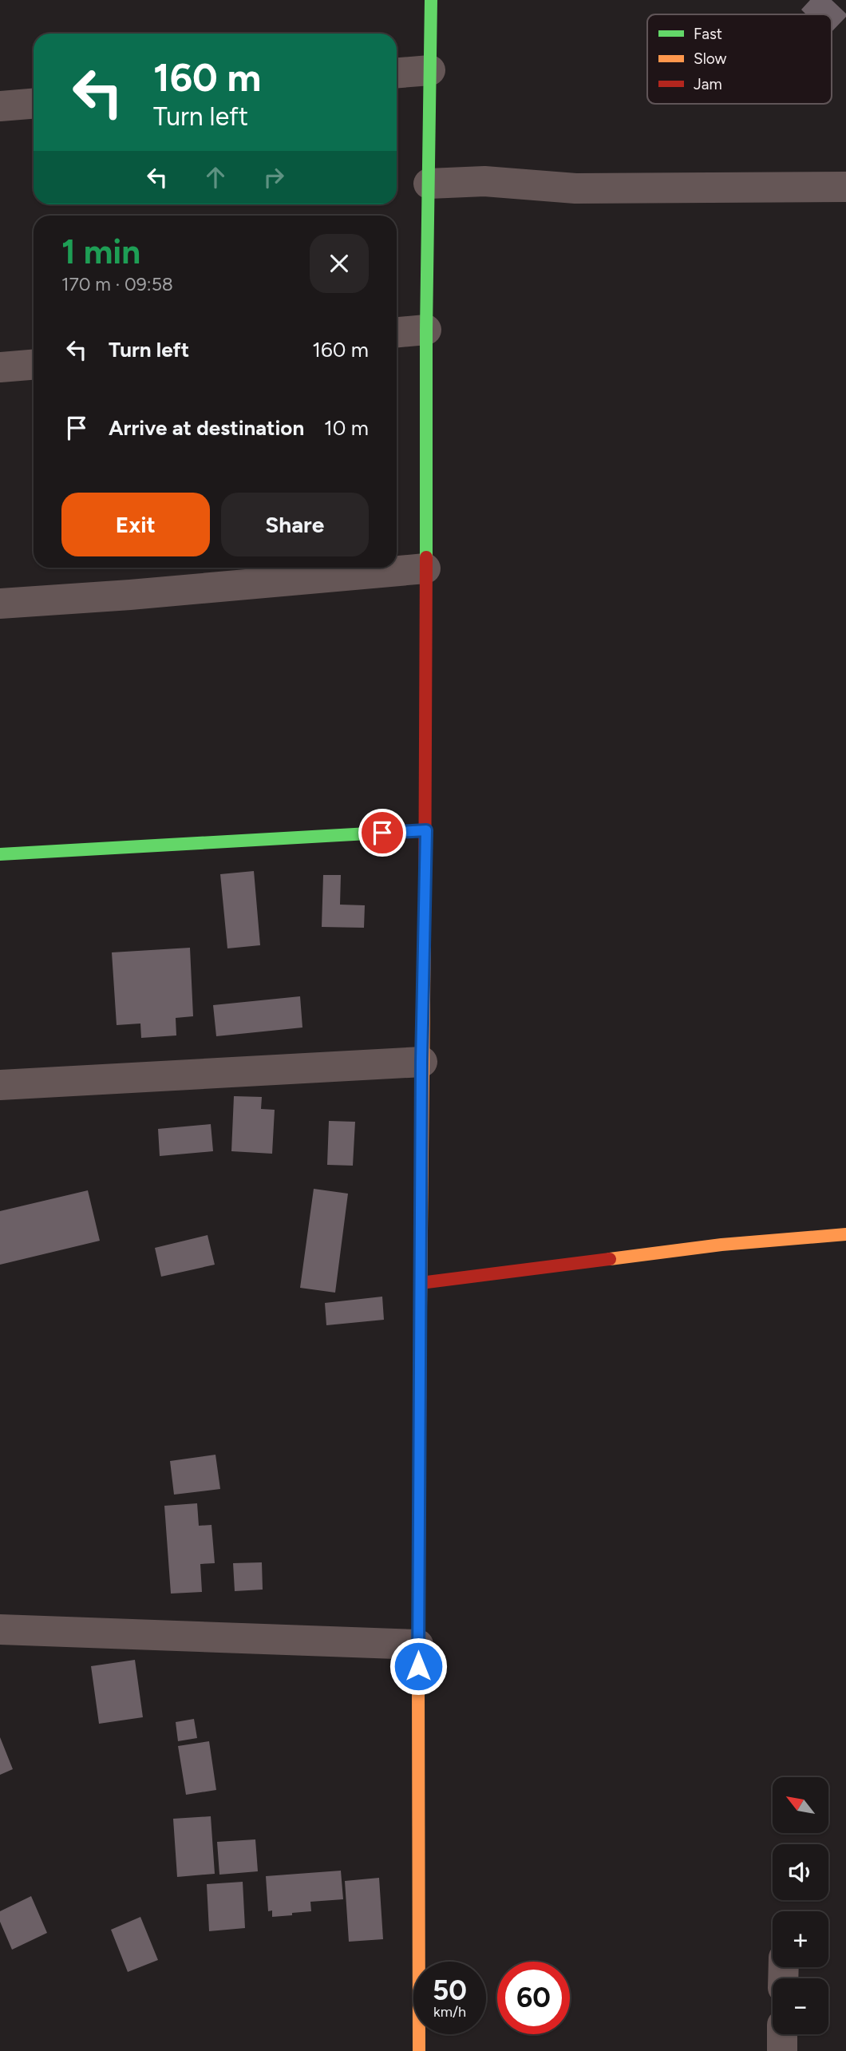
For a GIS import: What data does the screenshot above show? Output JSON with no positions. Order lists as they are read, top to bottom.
{
  "legend": ["Fast", "Slow", "Jam"],
  "north": "top left",
  "page": {
    "turn": ["160 m", "Turn left"],
    "heading": ["1 min", "170 m · 09:58"],
    "list": [
      {
        "name": "Turn left",
        "value": "160 m"
      },
      {
        "name": "Arrive at destination",
        "value": "10 m"
      }
    ],
    "buttons": ["Exit", "Share"],
    "map_buttons": ["+", "−"],
    "speed": "50 km/h",
    "limit": "60"
  }
}
